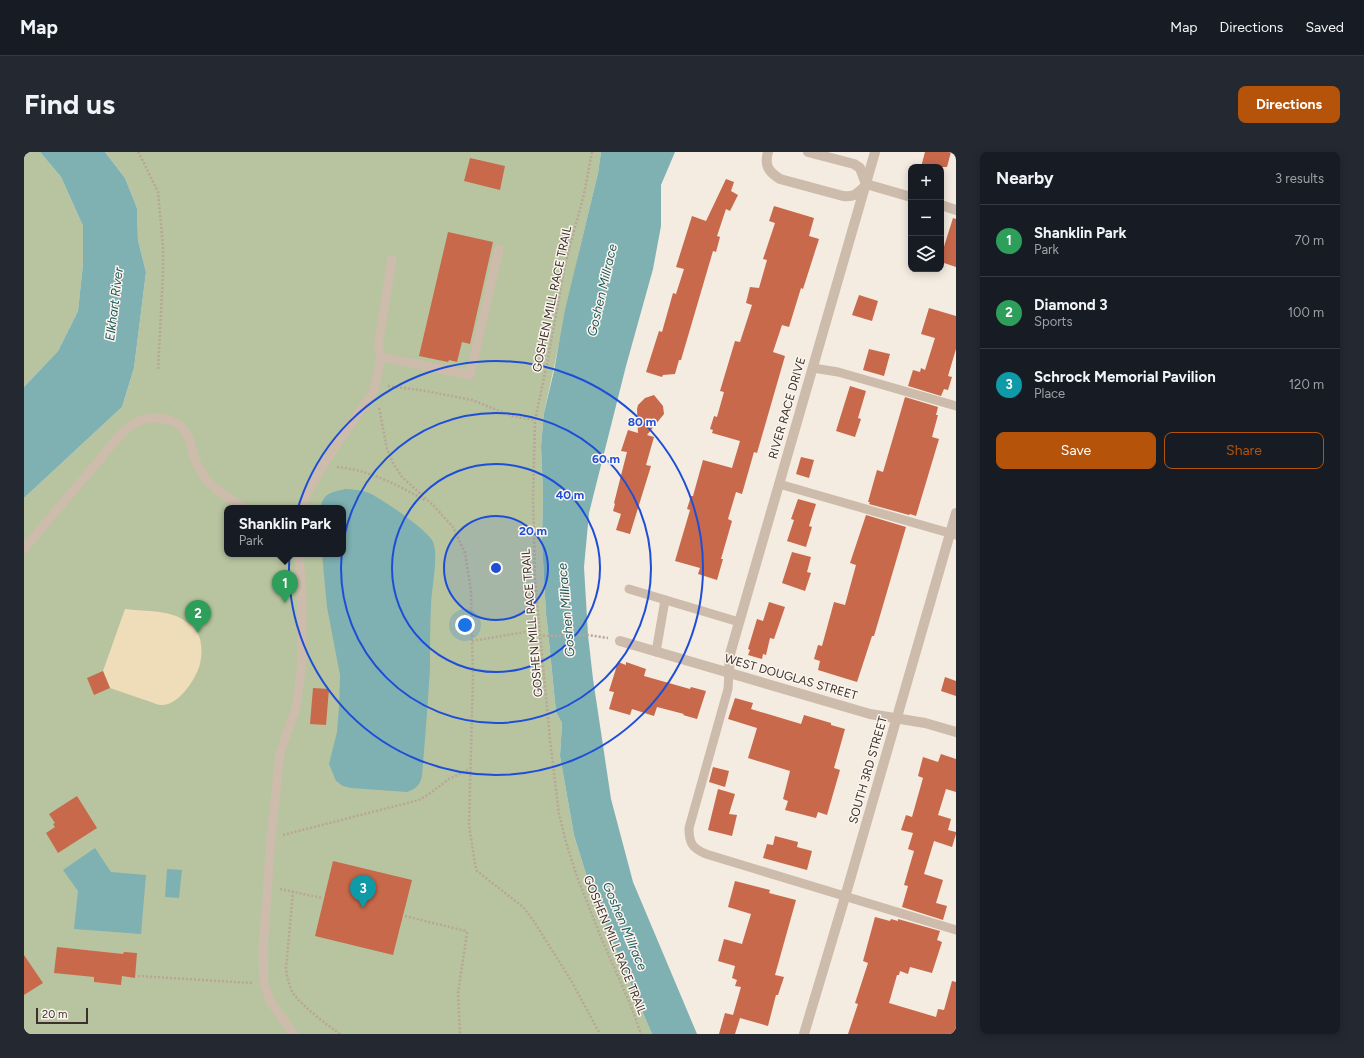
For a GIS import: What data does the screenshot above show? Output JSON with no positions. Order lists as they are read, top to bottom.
{
  "streets": {
    "street": ["RIVER RACE DRIVE", "WEST DOUGLAS STREET", "SOUTH 3RD STREET"],
    "path": ["GOSHEN MILL RACE TRAIL"]
  },
  "crossings": [
    ["RIVER RACE DRIVE", "WEST DOUGLAS STREET"],
    ["WEST DOUGLAS STREET", "SOUTH 3RD STREET"]
  ],
  "water": ["Goshen Millrace", "Elkhart River"],
  "scale_bar": "20 m",
  "page": {
    "header": "Map",
    "nav": ["Map", "Directions", "Saved"],
    "buttons": [
      "Directions",
      ["Save", "Share"]
    ],
    "title": "Find us",
    "heading": ["Nearby", "3 results"],
    "map_buttons": ["+", "−"],
    "list": [
      {
        "mark": "1",
        "name": "Shanklin Park",
        "note": "Park",
        "value": "70 m"
      },
      {
        "mark": "2",
        "name": "Diamond 3",
        "note": "Sports",
        "value": "100 m"
      },
      {
        "mark": "3",
        "name": "Schrock Memorial Pavilion",
        "note": "Place",
        "value": "120 m"
      }
    ],
    "popup": ["Shanklin Park", "Park"],
    "pins": ["1", "2", "3"],
    "scale": "20 m"
  },
  "rings": [
    "80 m",
    "60 m",
    "40 m",
    "20 m"
  ]
}
